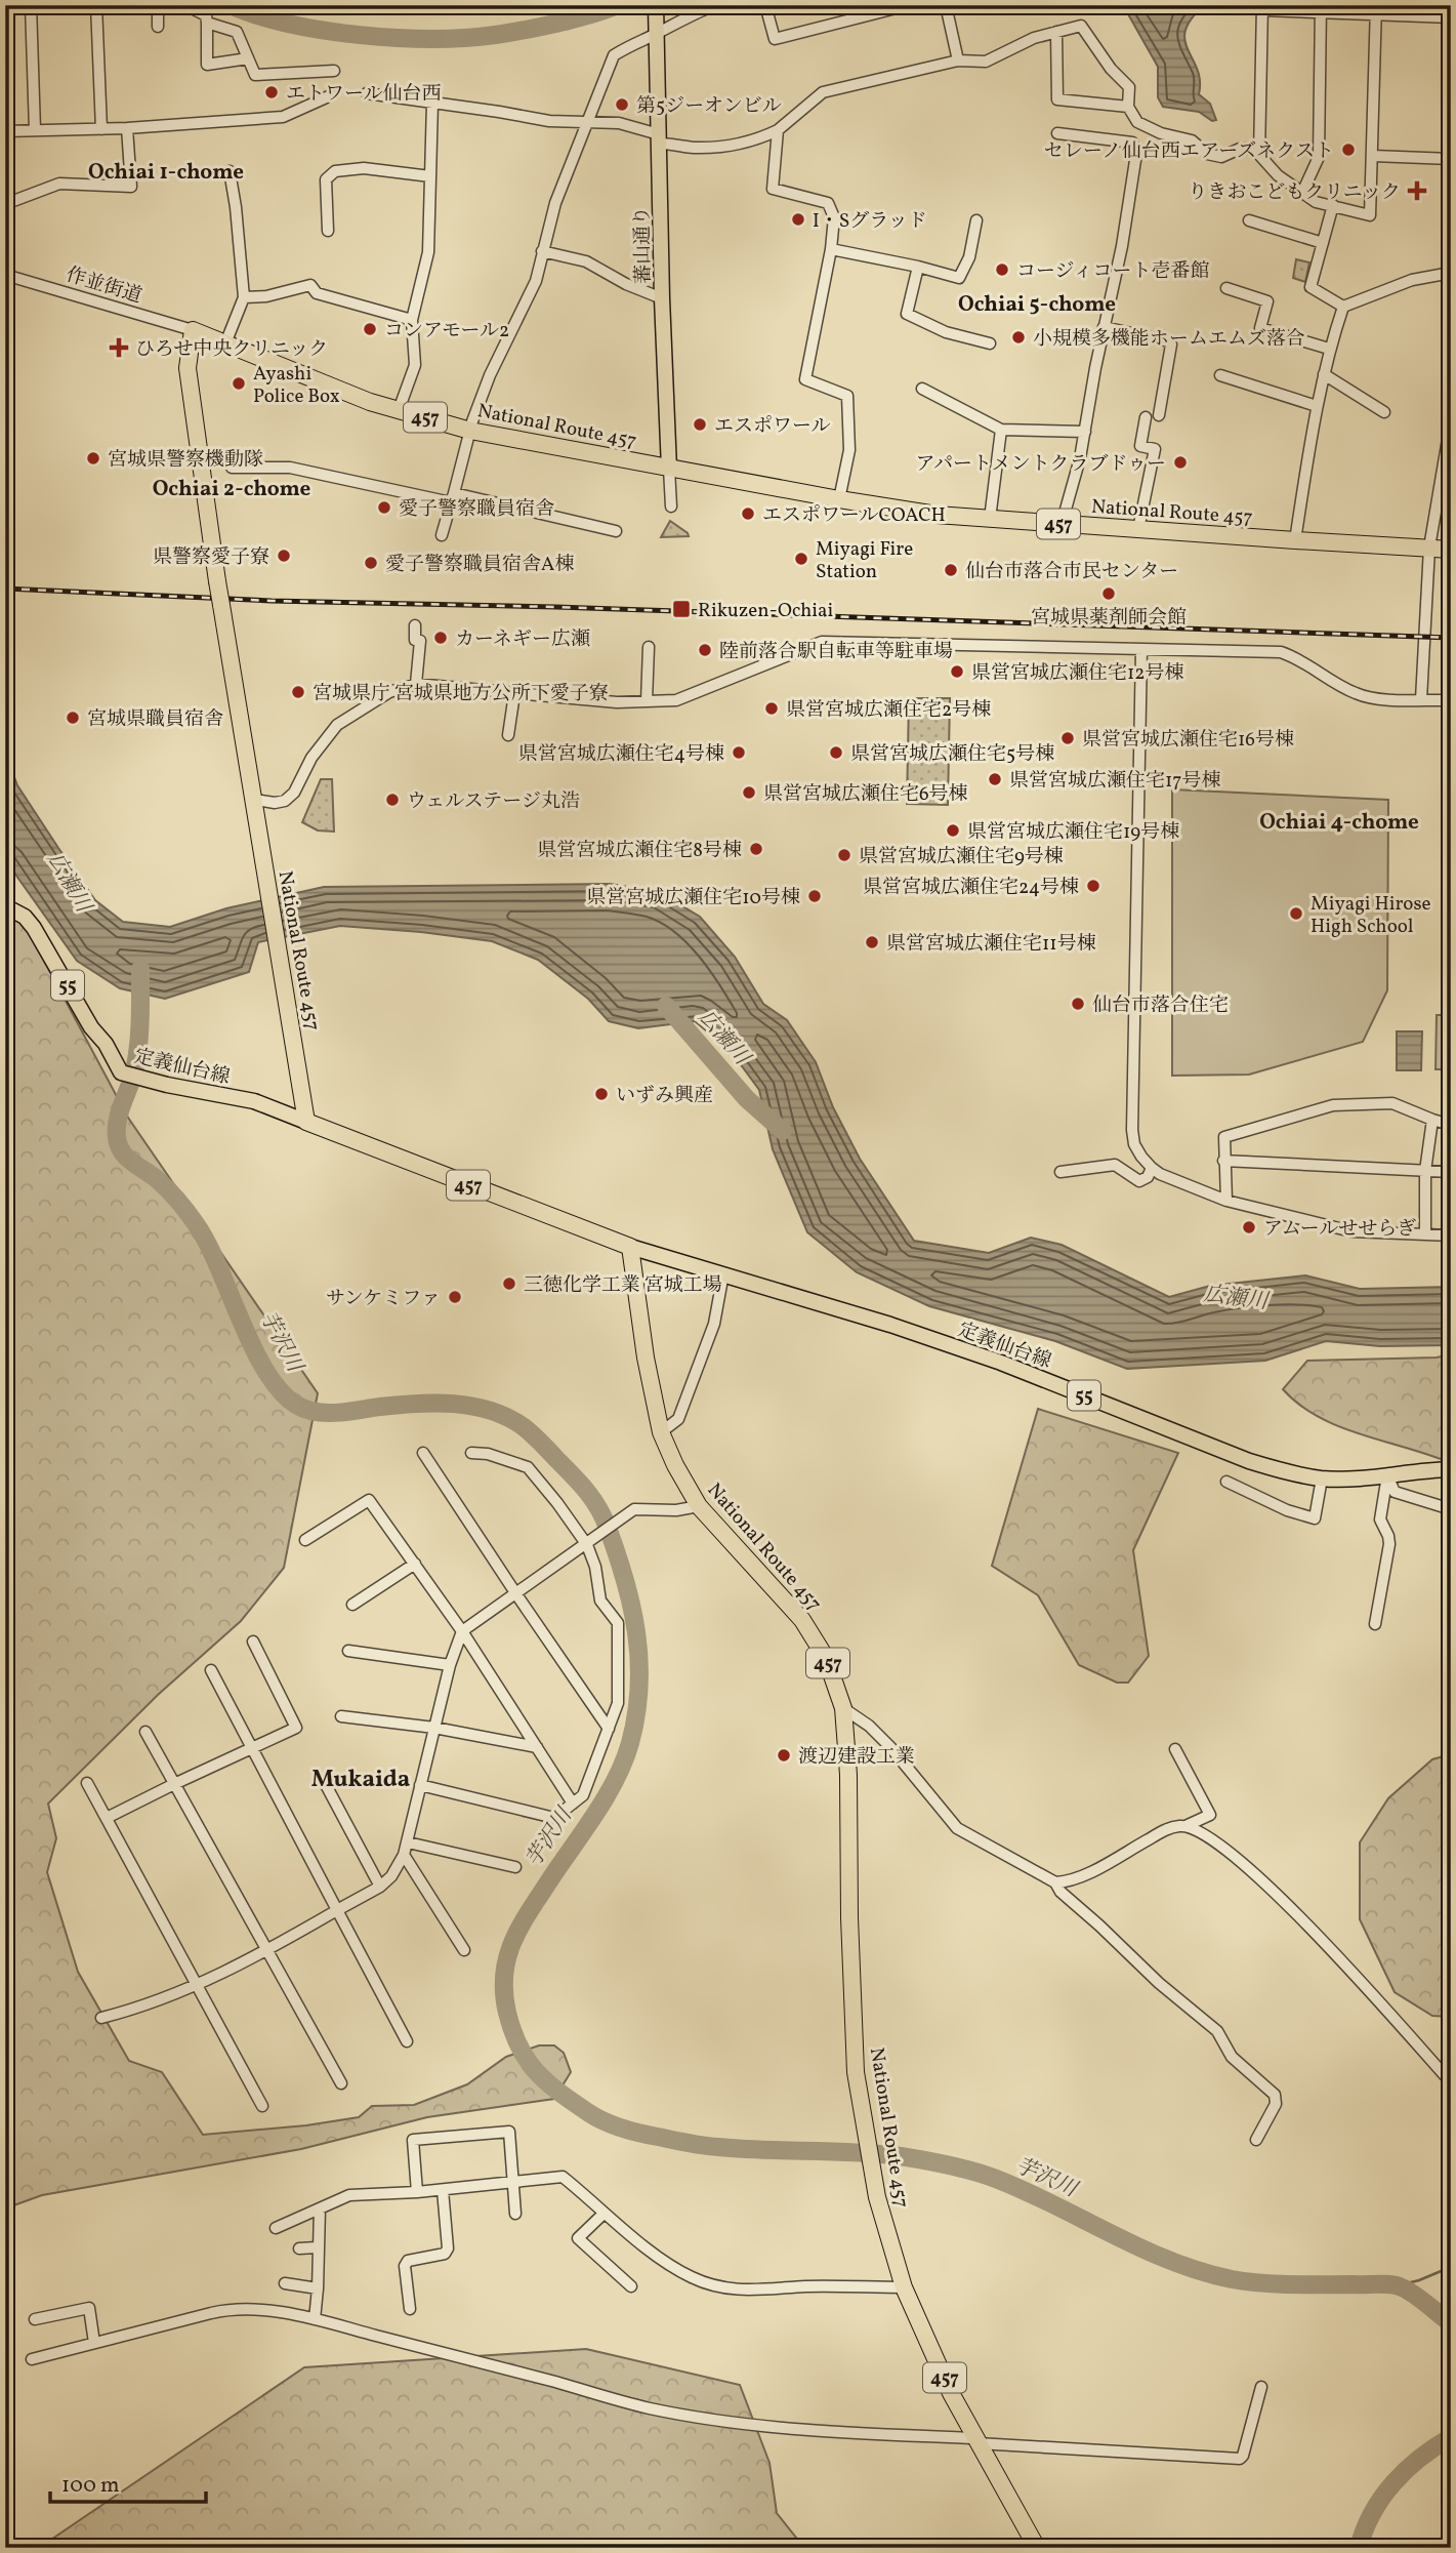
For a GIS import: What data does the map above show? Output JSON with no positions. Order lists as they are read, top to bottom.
{
  "streets": {
    "highway": ["457", "National Route 457"],
    "main road": ["蕃山通り", "55", "定義仙台線"],
    "street": ["作並街道"]
  },
  "crossings": [
    ["蕃山通り", "National Route 457"],
    ["作並街道", "National Route 457"],
    ["457", "National Route 457"],
    ["457", "定義仙台線"],
    ["National Route 457", "定義仙台線"]
  ],
  "districts": [
    "Ochiai 1-chome",
    "Ochiai 5-chome",
    "Ochiai 2-chome",
    "Ochiai 4-chome",
    "Mukaida"
  ],
  "water": ["広瀬川", "芋沢川"],
  "places": {
    "other": [
      "エトワール仙台西",
      "第5ジーオンビル",
      "セレーノ仙台西エアーズネクスト",
      "I・Sグラッド",
      "コージィコート壱番館",
      "コンアモール2",
      "小規模多機能ホームエムズ落合",
      "Ayashi Police Box",
      "エスポワール",
      "宮城県警察機動隊",
      "アパートメントクラブドゥー",
      "愛子警察職員宿舎",
      "エスポワールCOACH",
      "県警察愛子寮",
      "Miyagi Fire Station",
      "愛子警察職員宿舎A棟",
      "仙台市落合市民センター",
      "宮城県薬剤師会館",
      "カーネギー広瀬",
      "陸前落合駅自転車等駐車場",
      "県営宮城広瀬住宅12号棟",
      "宮城県庁 宮城県地方公所下愛子寮",
      "県営宮城広瀬住宅2号棟",
      "宮城県職員宿舎",
      "県営宮城広瀬住宅16号棟",
      "県営宮城広瀬住宅4号棟",
      "県営宮城広瀬住宅5号棟",
      "県営宮城広瀬住宅17号棟",
      "県営宮城広瀬住宅6号棟",
      "ウェルステージ丸浩",
      "県営宮城広瀬住宅19号棟",
      "県営宮城広瀬住宅8号棟",
      "県営宮城広瀬住宅9号棟",
      "県営宮城広瀬住宅24号棟",
      "県営宮城広瀬住宅10号棟",
      "Miyagi Hirose High School",
      "県営宮城広瀬住宅11号棟",
      "仙台市落合住宅",
      "いずみ興産",
      "アムールせせらぎ",
      "三徳化学工業 宮城工場",
      "サンケミファ",
      "渡辺建設工業"
    ],
    "health": ["りきおこどもクリニック", "ひろせ中央クリニック"],
    "transit": ["Rikuzen-Ochiai"]
  },
  "scale_bar": "100 m"
}
